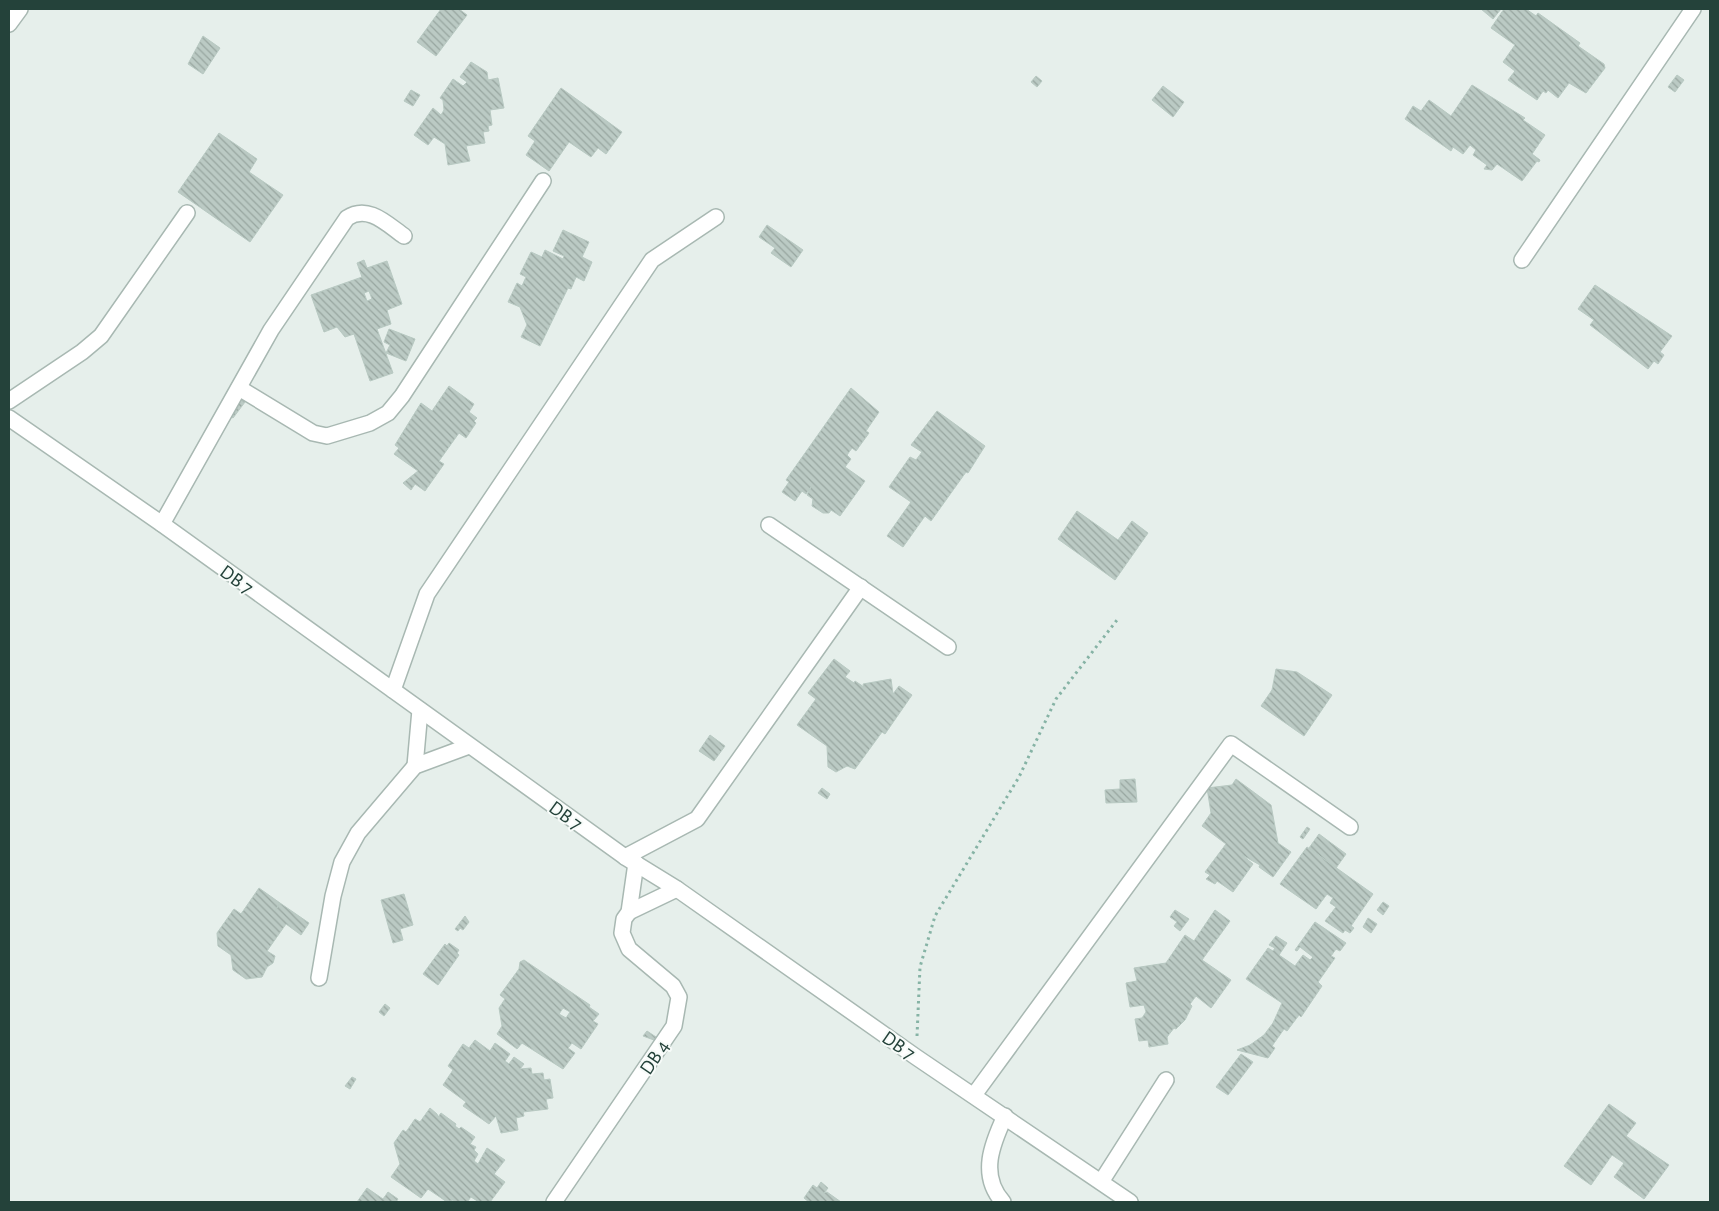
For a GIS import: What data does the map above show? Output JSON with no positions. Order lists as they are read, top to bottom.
{
  "streets": {
    "street": ["DB 7", "DB 4"]
  },
  "crossings": [
    ["DB 7", "DB 4"]
  ]
}
